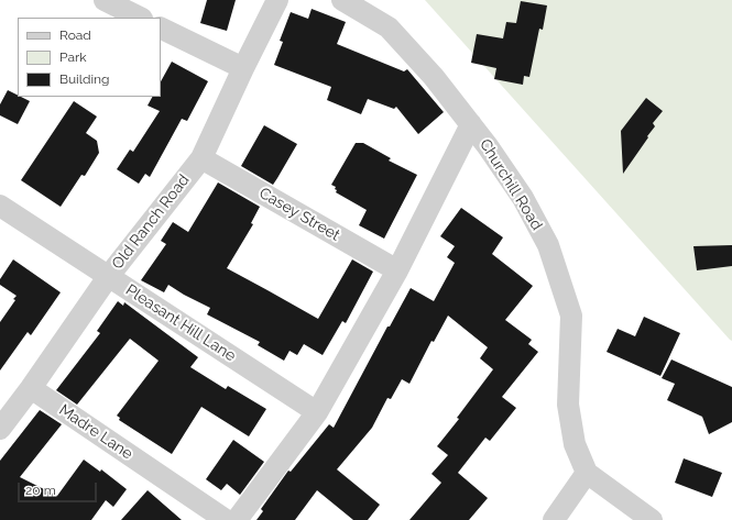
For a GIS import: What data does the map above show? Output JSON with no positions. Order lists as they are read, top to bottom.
{
  "streets": {
    "street": [
      "Churchill Road",
      "Casey Street",
      "Old Ranch Road",
      "Pleasant Hill Lane",
      "Madre Lane"
    ]
  },
  "crossings": [
    ["Casey Street", "Old Ranch Road"],
    ["Old Ranch Road", "Pleasant Hill Lane"],
    ["Old Ranch Road", "Madre Lane"]
  ],
  "legend": ["Road", "Park", "Building"],
  "scale_bar": "20 m"
}
